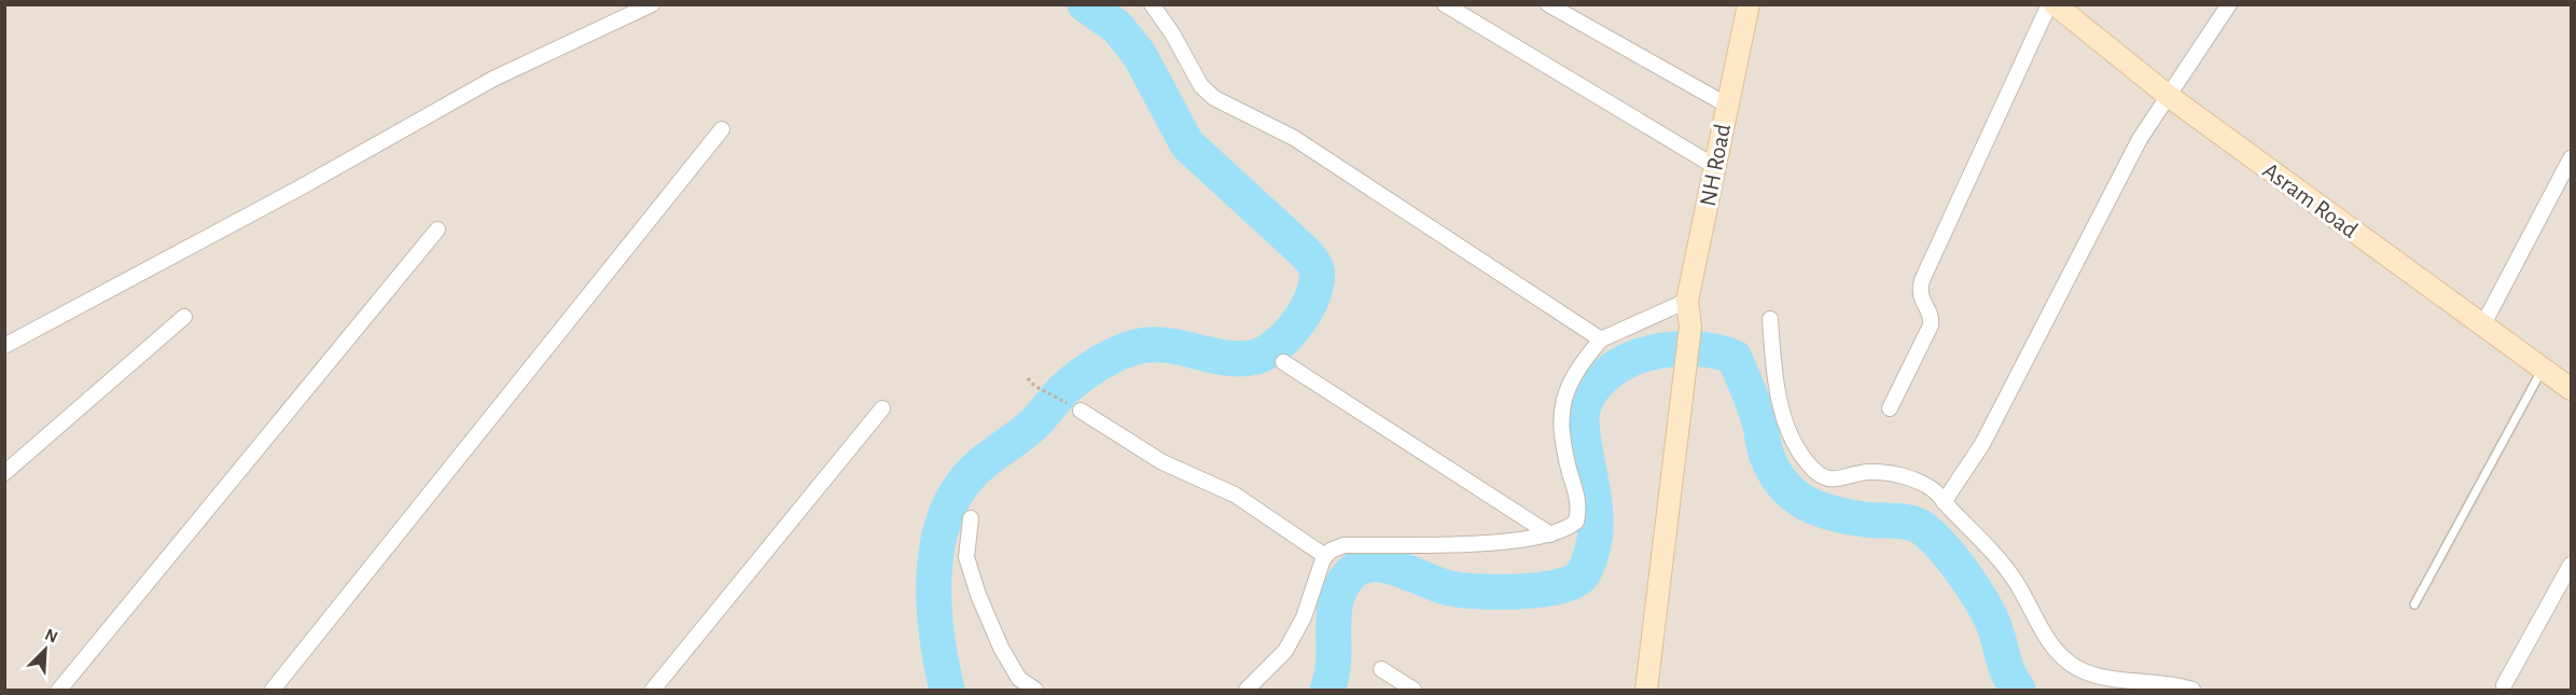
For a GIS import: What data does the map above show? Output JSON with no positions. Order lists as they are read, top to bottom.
{
  "streets": {
    "main road": ["NH Road", "Asram Road"]
  },
  "north": "top right"
}
